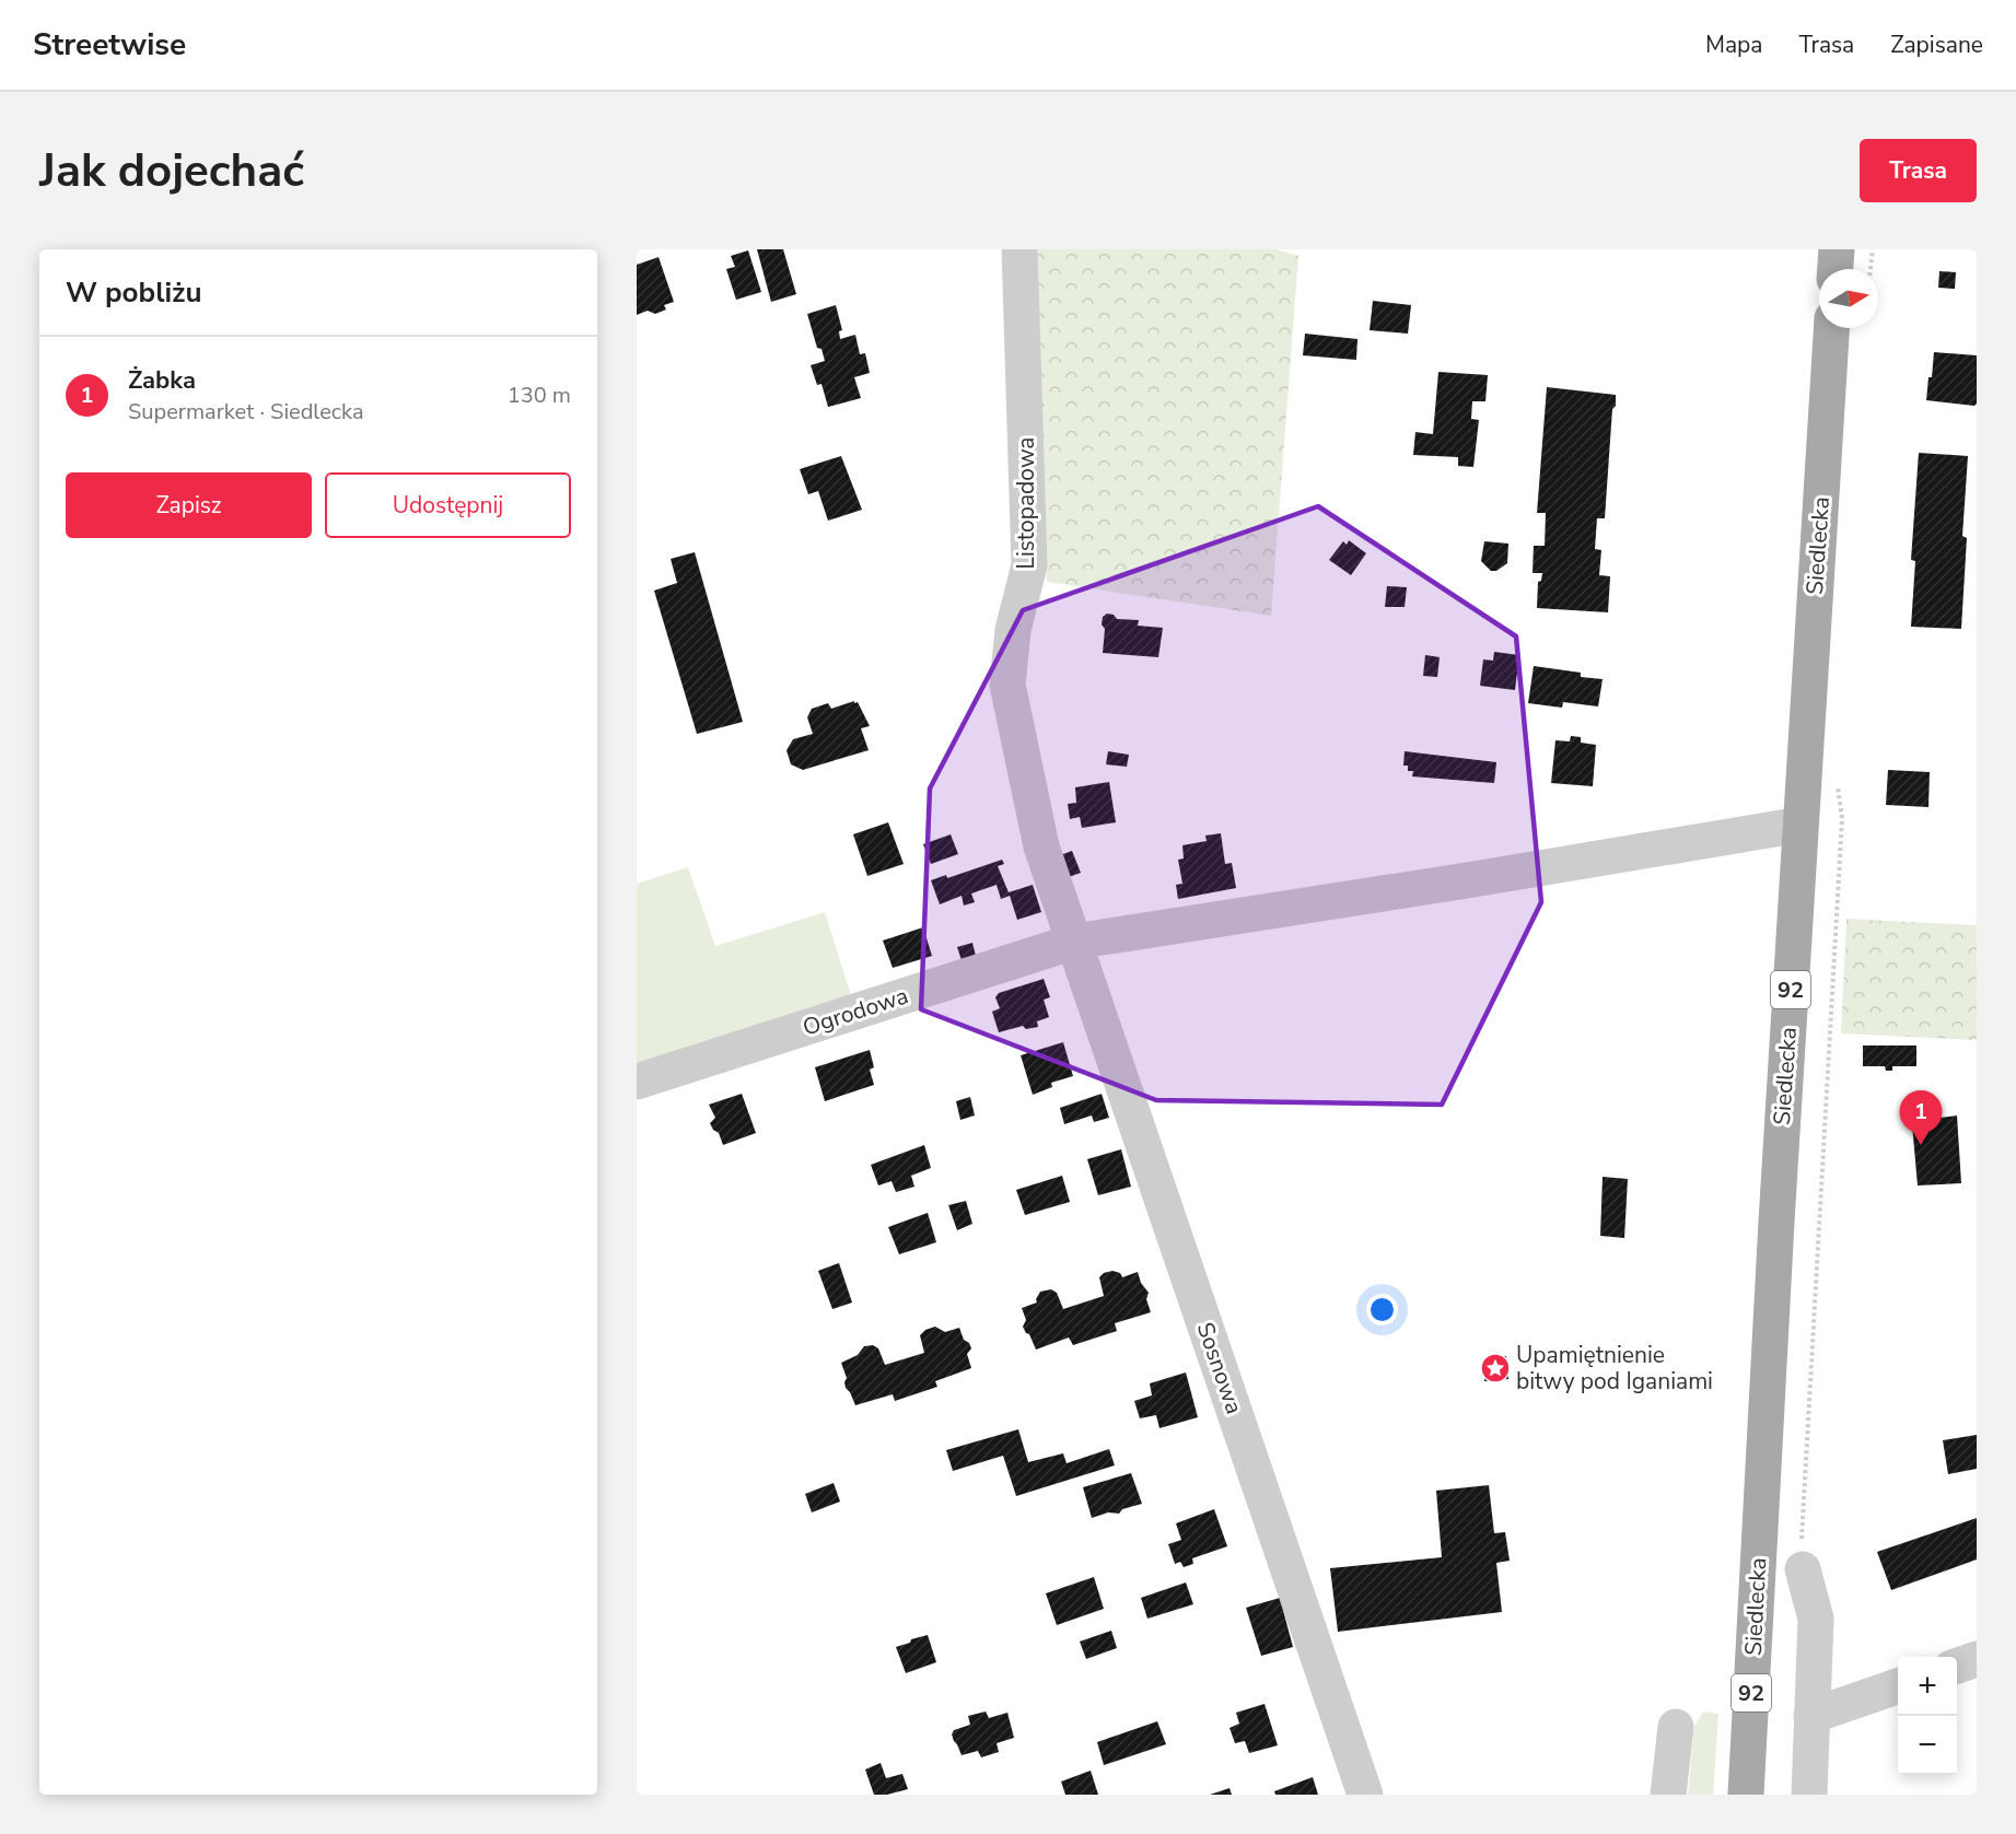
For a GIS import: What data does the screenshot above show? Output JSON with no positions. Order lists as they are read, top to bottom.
{
  "streets": {
    "main road": ["Siedlecka", "92"],
    "street": ["Listopadowa", "Ogrodowa", "Sosnowa"]
  },
  "crossings": [
    ["Listopadowa", "Ogrodowa"],
    ["Listopadowa", "Sosnowa"],
    ["Siedlecka", "Ogrodowa"],
    ["Ogrodowa", "Sosnowa"]
  ],
  "places": {
    "place": ["Upamiętnienie bitwy pod Iganiami"]
  },
  "north": "right",
  "page": {
    "header": "Streetwise",
    "nav": ["Mapa", "Trasa", "Zapisane"],
    "buttons": [
      "Trasa",
      ["Zapisz", "Udostępnij"]
    ],
    "title": "Jak dojechać",
    "heading": "W pobliżu",
    "list": [
      {
        "mark": "1",
        "name": "Żabka",
        "note": "Supermarket · Siedlecka",
        "value": "130 m"
      }
    ],
    "pins": "1",
    "map_buttons": ["+", "−"]
  }
}
